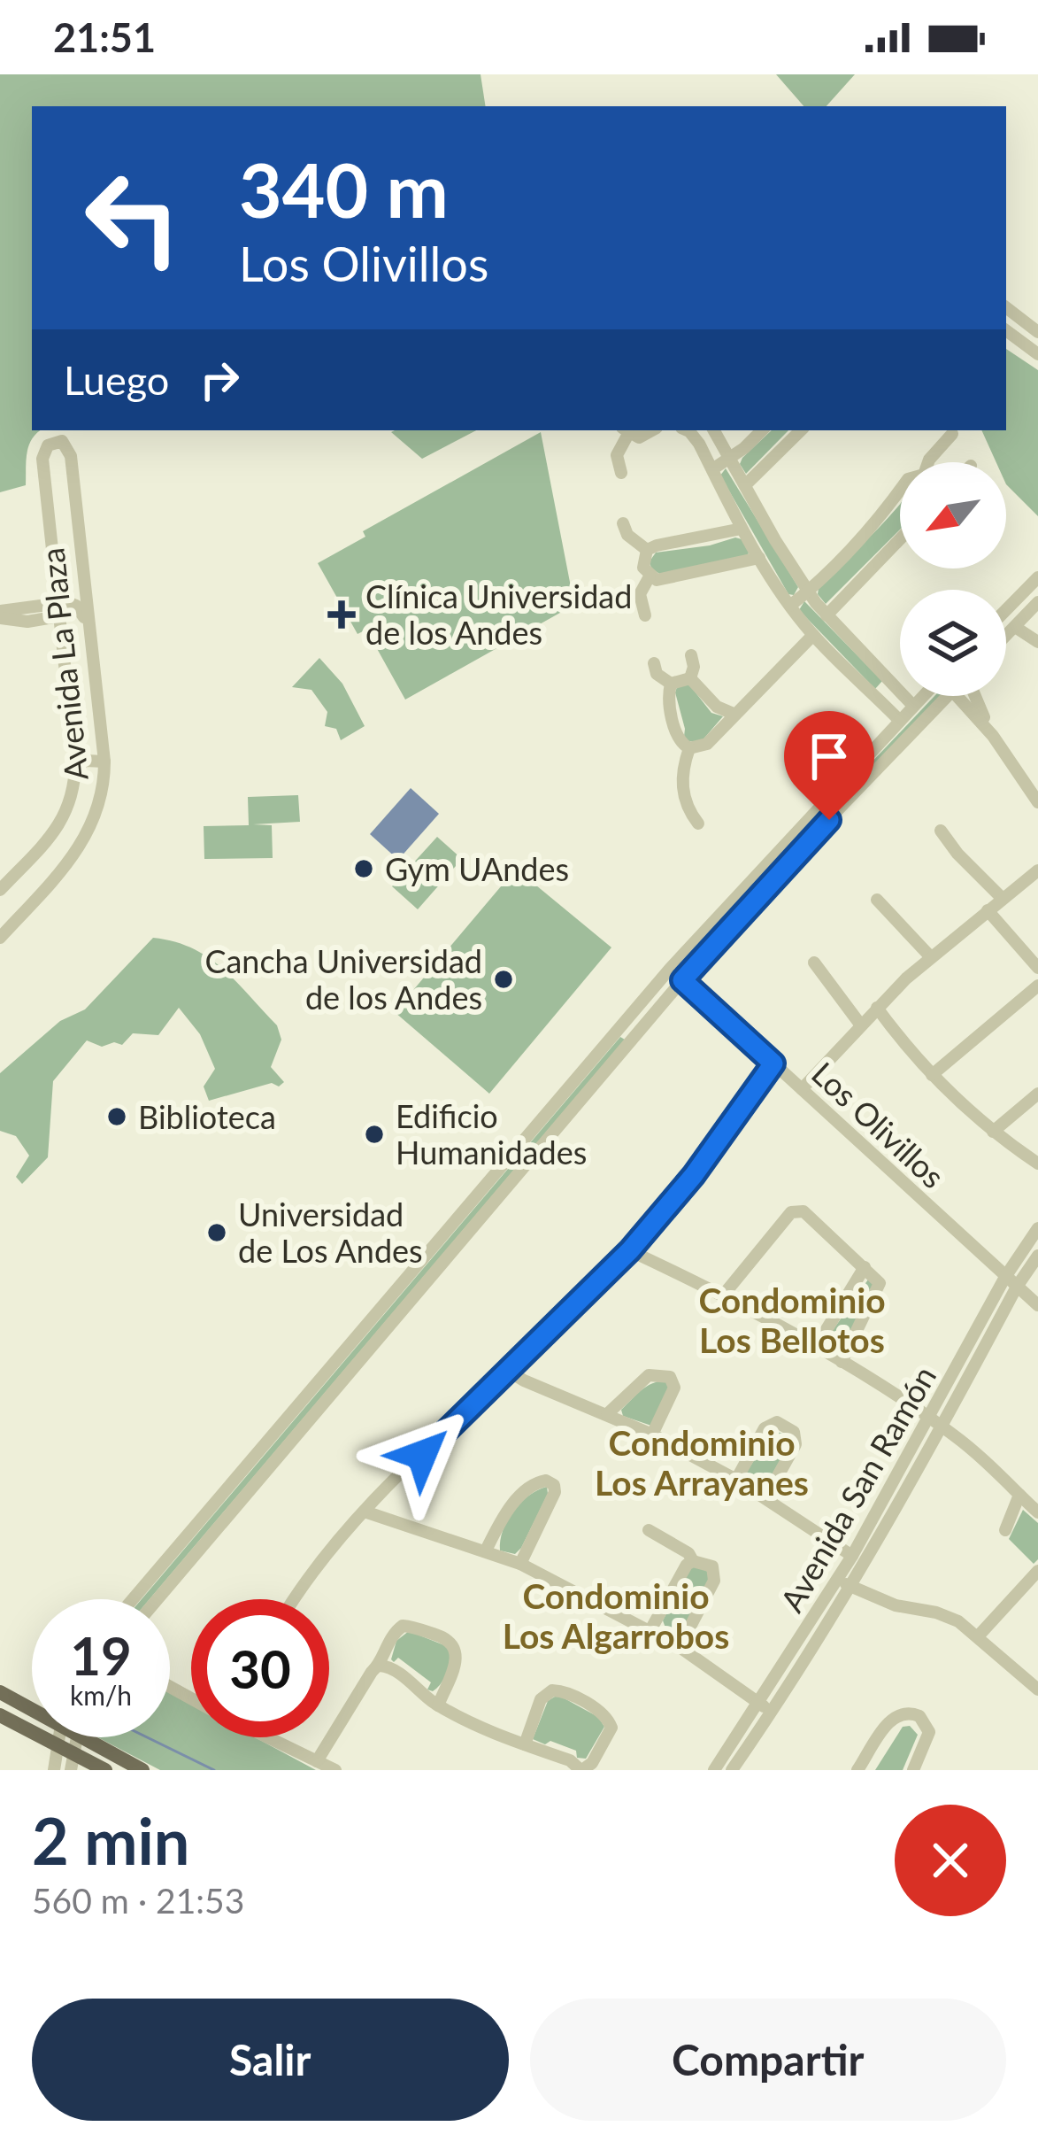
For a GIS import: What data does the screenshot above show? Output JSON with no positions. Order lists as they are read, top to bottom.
{
  "streets": {
    "street": ["Avenida La Plaza", "Los Olivillos", "Avenida San Ramón"]
  },
  "crossings": [
    ["Los Olivillos", "Avenida San Ramón"]
  ],
  "districts": ["Condominio Los Bellotos", "Condominio Los Arrayanes", "Condominio Los Algarrobos"],
  "places": {
    "health": ["Clínica Universidad de los Andes"],
    "other": [
      "Gym UAndes",
      "Cancha Universidad de los Andes",
      "Biblioteca",
      "Edificio Humanidades",
      "Universidad de Los Andes"
    ]
  },
  "north": "bottom left",
  "page": {
    "status": "21:51",
    "turn": ["340 m", "Los Olivillos"],
    "then": "Luego",
    "speed": "19 km/h",
    "limit": "30",
    "heading": ["2 min", "560 m · 21:53"],
    "buttons": ["Salir", "Compartir"]
  }
}
